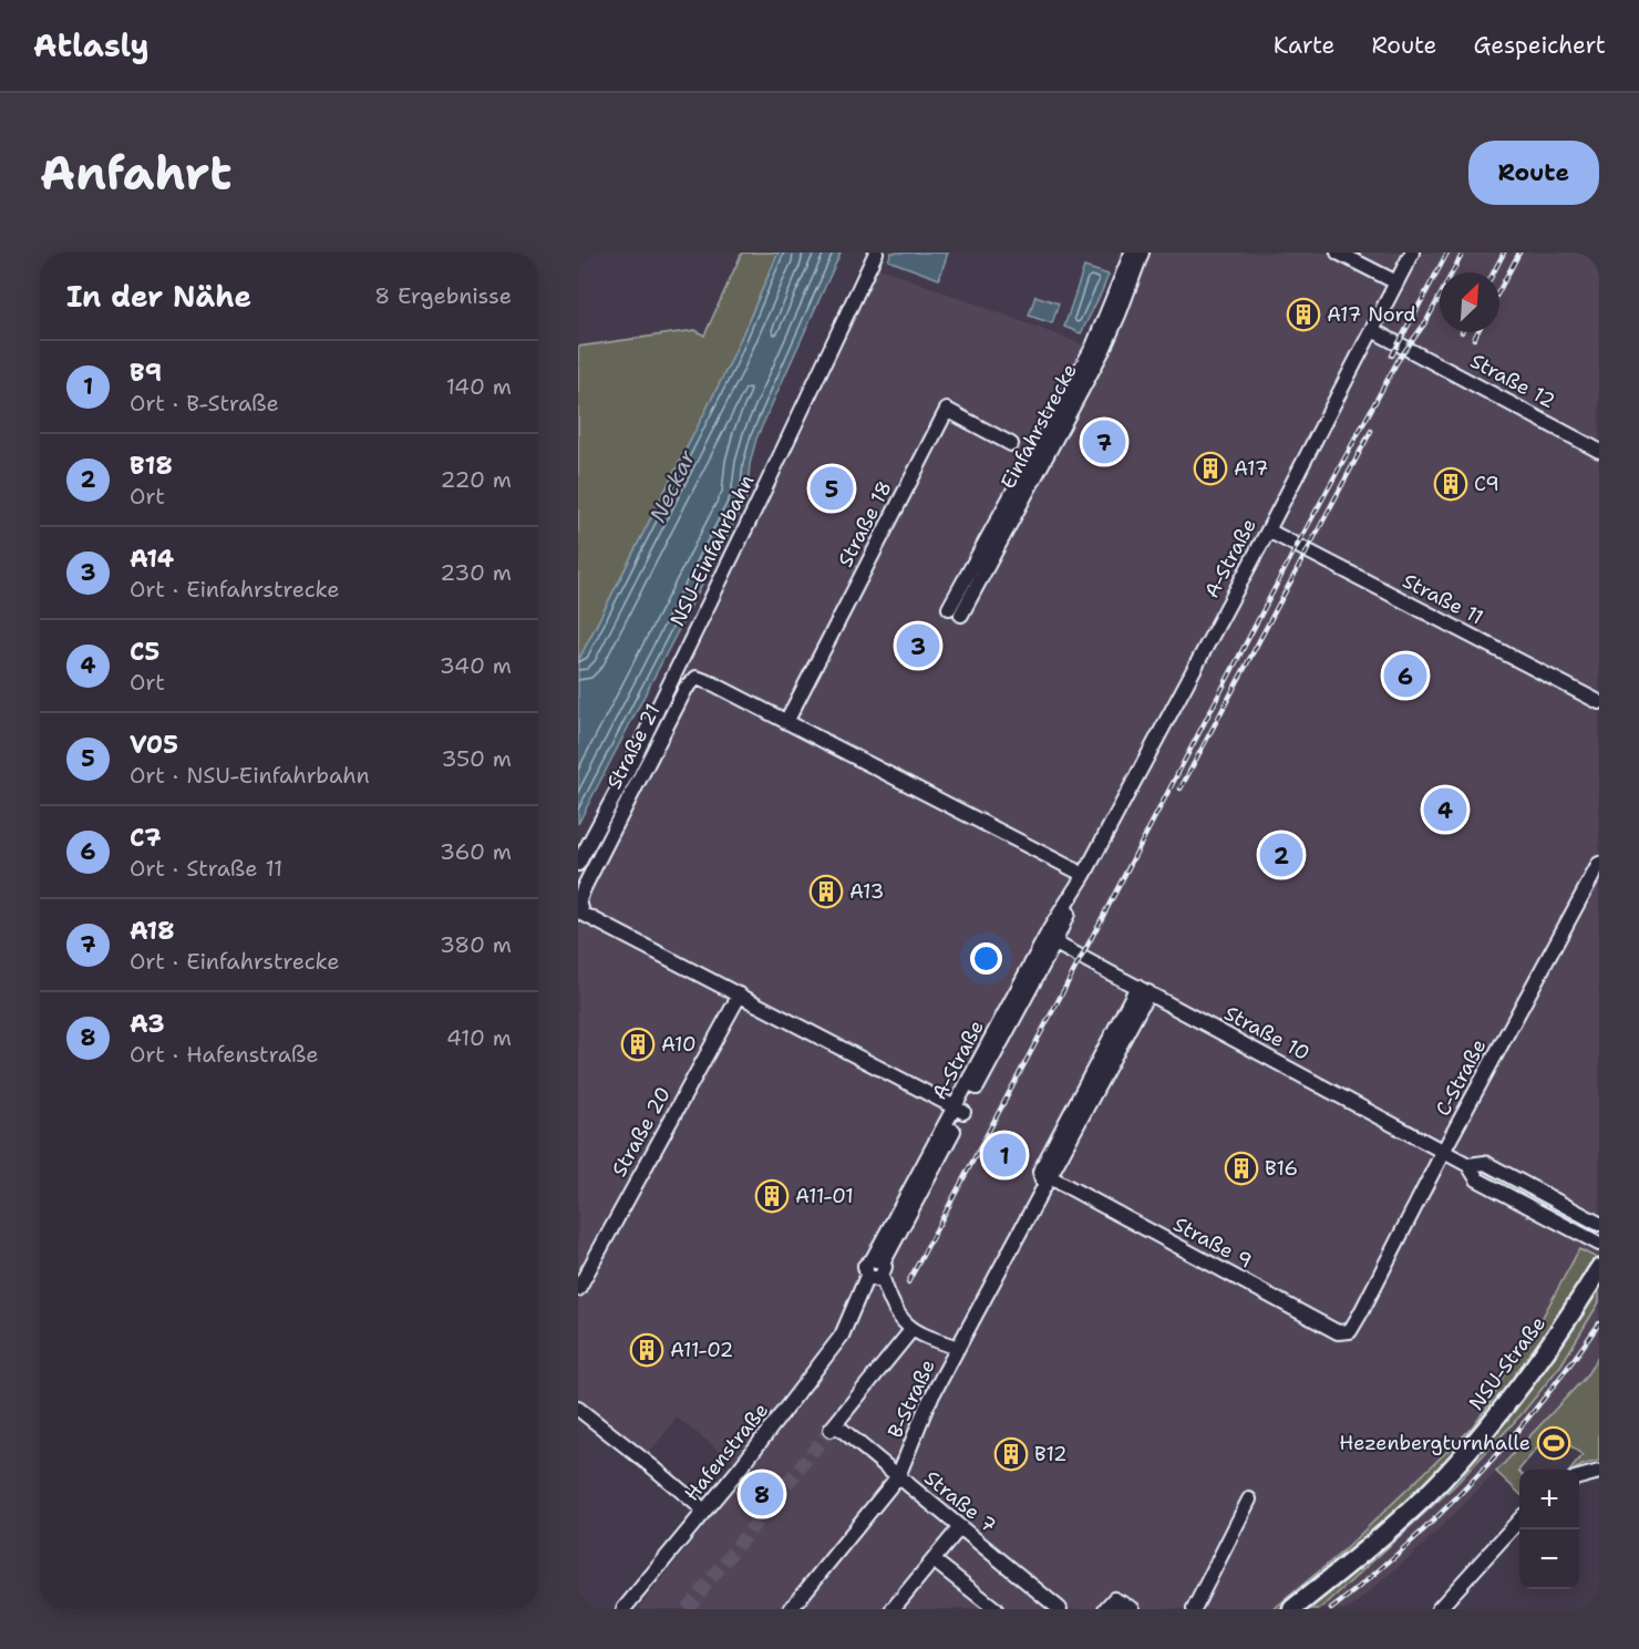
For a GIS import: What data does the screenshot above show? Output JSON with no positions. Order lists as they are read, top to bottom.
{
  "streets": {
    "main road": ["NSU-Straße"],
    "street": [
      "Straße 12",
      "Einfahrstrecke",
      "Straße 18",
      "NSU-Einfahrbahn",
      "A-Straße",
      "Straße 11",
      "Straße 21",
      "Straße 10",
      "C-Straße",
      "Straße 20",
      "Straße 9",
      "B-Straße",
      "Hafenstraße",
      "Straße 7"
    ]
  },
  "crossings": [
    ["Straße 12", "A-Straße"],
    ["Straße 18", "Straße 21"],
    ["A-Straße", "Straße 11"],
    ["A-Straße", "Straße 21"],
    ["A-Straße", "Straße 10"],
    ["A-Straße", "Hafenstraße"],
    ["Straße 21", "Straße 20"],
    ["Straße 10", "C-Straße"],
    ["Straße 10", "B-Straße"],
    ["C-Straße", "Straße 9"],
    ["Straße 9", "B-Straße"],
    ["B-Straße", "Straße 7"]
  ],
  "water": ["Neckar"],
  "places": {
    "building": [
      "A17 Nord",
      "A17",
      "C9",
      "A13",
      "A10",
      "B16",
      "A11-01",
      "A11-02",
      "B12"
    ],
    "sports": ["Hezenbergturnhalle"]
  },
  "north": "top right",
  "page": {
    "header": "Atlasly",
    "nav": ["Karte", "Route", "Gespeichert"],
    "buttons": "Route",
    "title": "Anfahrt",
    "heading": ["In der Nähe", "8 Ergebnisse"],
    "list": [
      {
        "mark": "1",
        "name": "B9",
        "note": "Ort · B-Straße",
        "value": "140 m"
      },
      {
        "mark": "2",
        "name": "B18",
        "note": "Ort",
        "value": "220 m"
      },
      {
        "mark": "3",
        "name": "A14",
        "note": "Ort · Einfahrstrecke",
        "value": "230 m"
      },
      {
        "mark": "4",
        "name": "C5",
        "note": "Ort",
        "value": "340 m"
      },
      {
        "mark": "5",
        "name": "V05",
        "note": "Ort · NSU-Einfahrbahn",
        "value": "350 m"
      },
      {
        "mark": "6",
        "name": "C7",
        "note": "Ort · Straße 11",
        "value": "360 m"
      },
      {
        "mark": "7",
        "name": "A18",
        "note": "Ort · Einfahrstrecke",
        "value": "380 m"
      },
      {
        "mark": "8",
        "name": "A3",
        "note": "Ort · Hafenstraße",
        "value": "410 m"
      }
    ],
    "pins": [
      "7",
      "5",
      "3",
      "6",
      "4",
      "2",
      "1",
      "8"
    ],
    "map_buttons": ["+", "−"]
  }
}
